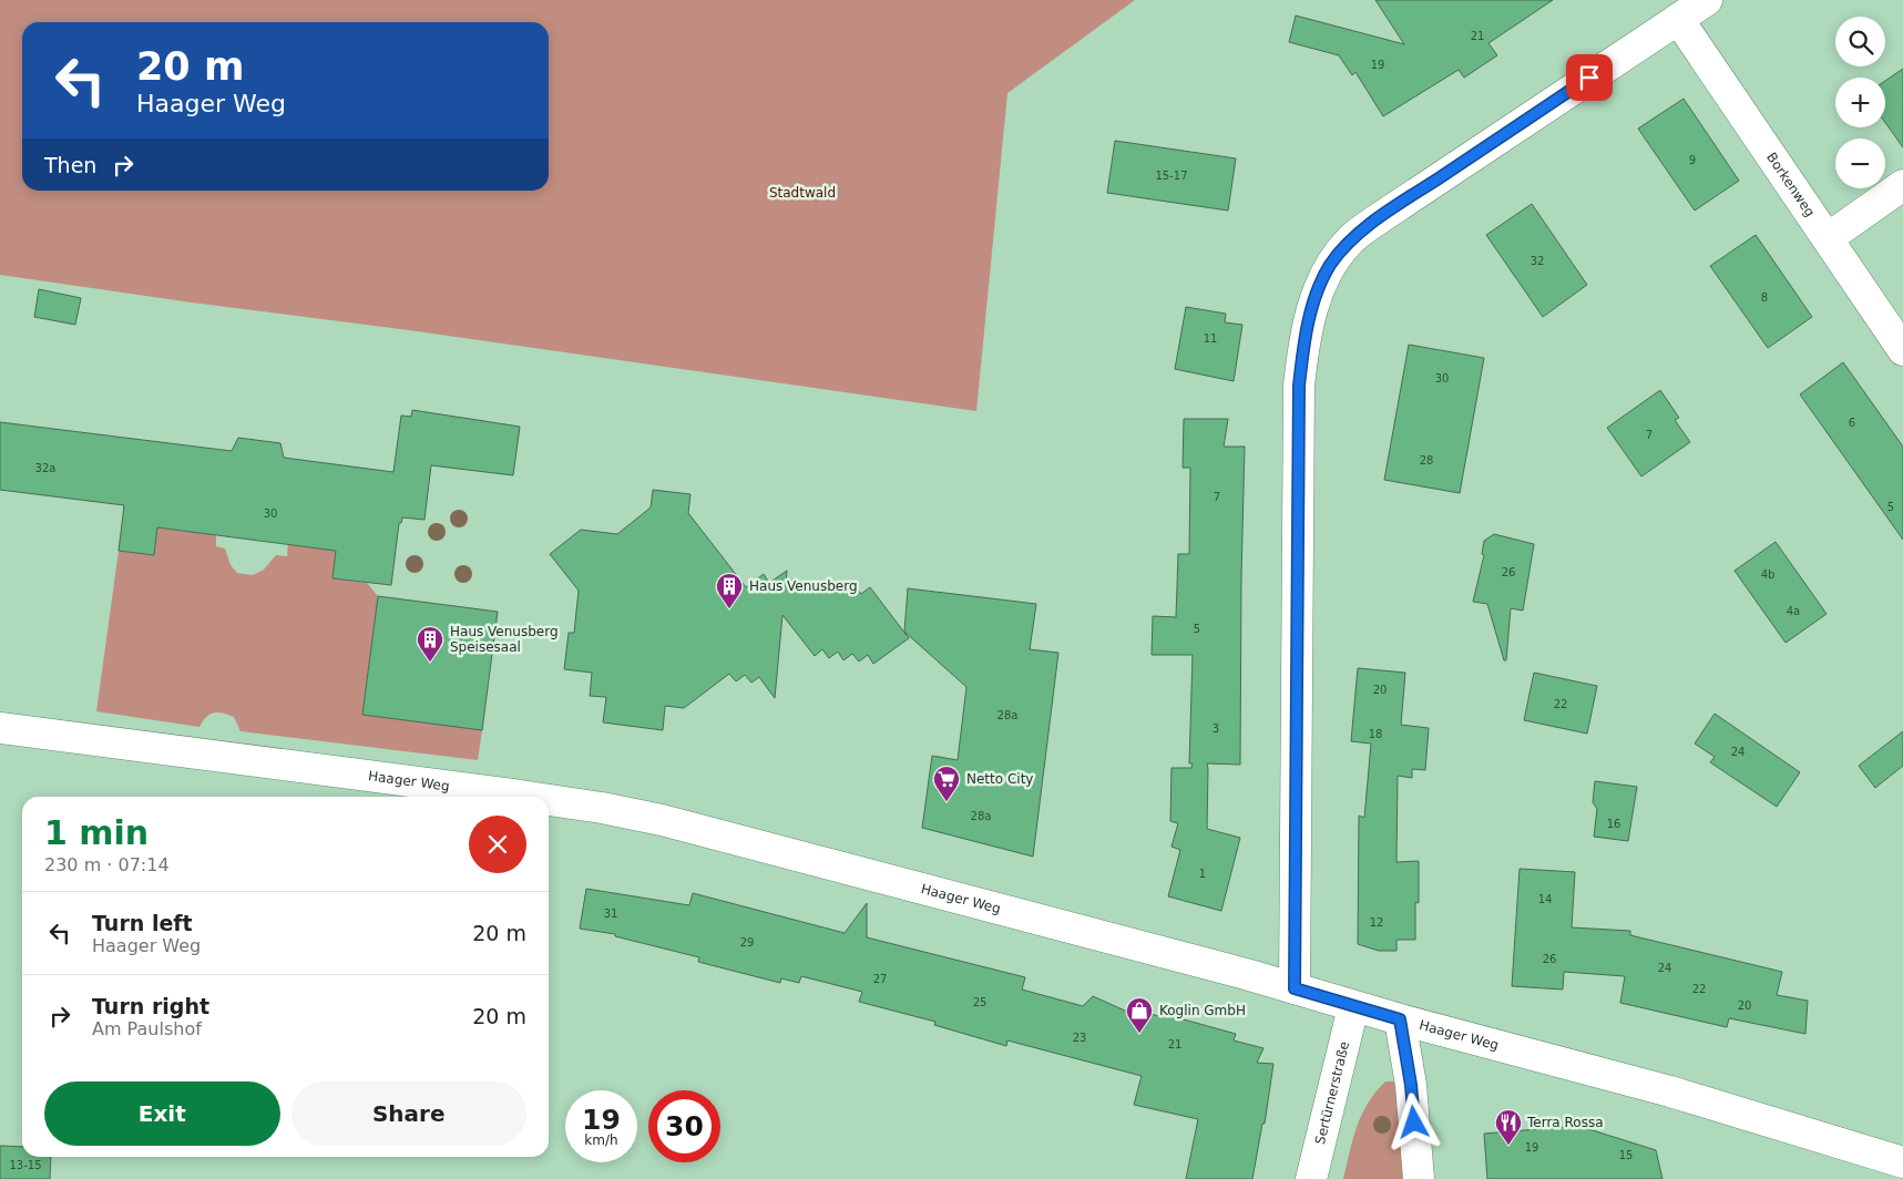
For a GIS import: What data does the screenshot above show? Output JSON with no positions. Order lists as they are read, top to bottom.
{
  "streets": {
    "street": ["Borkenweg", "Haager Weg", "Sertürnerstraße"]
  },
  "crossings": [
    ["Haager Weg", "Sertürnerstraße"]
  ],
  "parks": ["Stadtwald"],
  "places": {
    "building": ["Haus Venusberg", "Haus Venusberg Speisesaal"],
    "supermarket": ["Netto City"],
    "shop": ["Koglin GmbH"],
    "restaurant": ["Terra Rossa"]
  },
  "house_numbers": [
    "21",
    "19",
    "9",
    "15-17",
    "32",
    "8",
    "11",
    "30",
    "6",
    "7",
    "28",
    "32a",
    "7",
    "5",
    "30",
    "26",
    "4b",
    "4a",
    "5",
    "20",
    "22",
    "28a",
    "3",
    "18",
    "24",
    "28a",
    "16",
    "1",
    "14",
    "31",
    "12",
    "29",
    "26",
    "24",
    "27",
    "22",
    "25",
    "20",
    "23",
    "21",
    "19",
    "15",
    "13-15"
  ],
  "page": {
    "map_buttons": ["+", "−"],
    "turn": ["20 m", "Haager Weg"],
    "then": "Then",
    "heading": ["1 min", "230 m · 07:14"],
    "list": [
      {
        "name": "Turn left",
        "note": "Haager Weg",
        "value": "20 m"
      },
      {
        "name": "Turn right",
        "note": "Am Paulshof",
        "value": "20 m"
      }
    ],
    "buttons": ["Exit", "Share"],
    "speed": "19 km/h",
    "limit": "30"
  }
}
